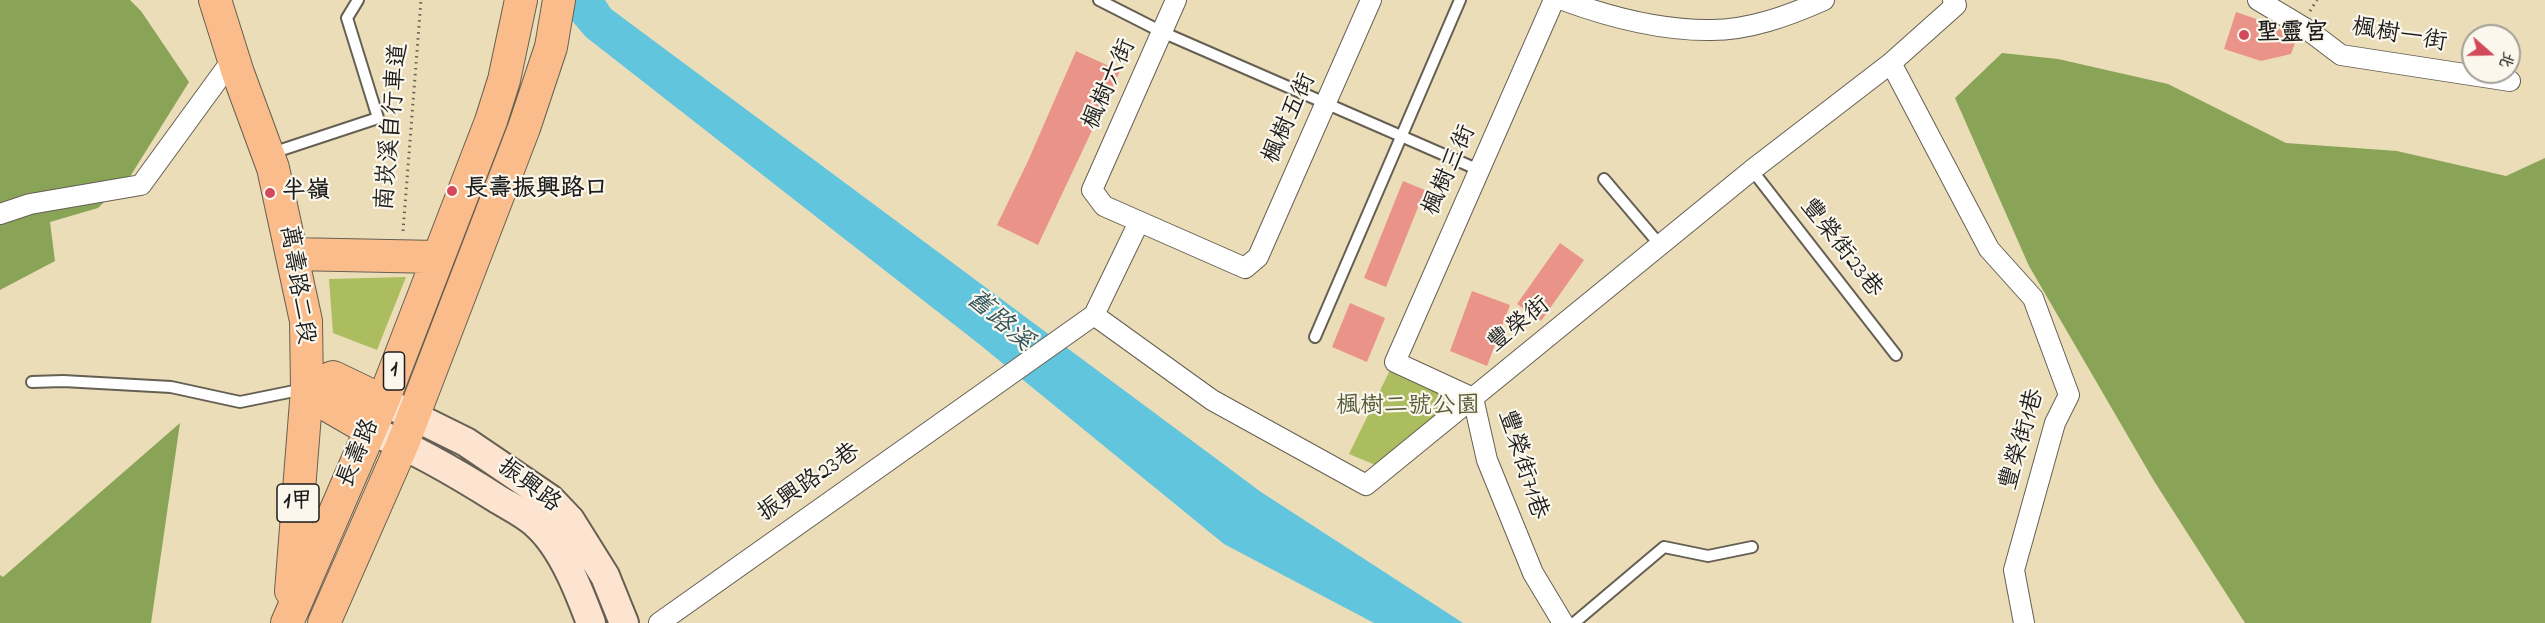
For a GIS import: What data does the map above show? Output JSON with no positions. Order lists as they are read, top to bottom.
{
  "streets": {
    "main road": [
      "萬壽路二段",
      "1",
      "長壽路",
      "1甲"
    ],
    "street": [
      "楓樹一街",
      "楓樹六街",
      "楓樹五街",
      "楓樹三街",
      "豐榮街",
      "豐榮街1巷",
      "豐榮街71巷",
      "振興路23巷",
      "振興路"
    ],
    "lane": ["豐榮街23巷"],
    "path": ["南崁溪自行車道"]
  },
  "crossings": [
    ["楓樹六街", "楓樹五街"],
    ["楓樹三街", "豐榮街71巷"],
    ["豐榮街23巷", "豐榮街"],
    ["萬壽路二段", "長壽路"],
    ["豐榮街", "豐榮街1巷"],
    ["豐榮街", "豐榮街71巷"],
    ["豐榮街", "振興路23巷"],
    ["長壽路", "振興路"]
  ],
  "water": ["舊路溪"],
  "parks": ["楓樹二號公園"],
  "places": ["聖靈宮", "長壽振興路口", "半嶺"],
  "north": "right"
}
